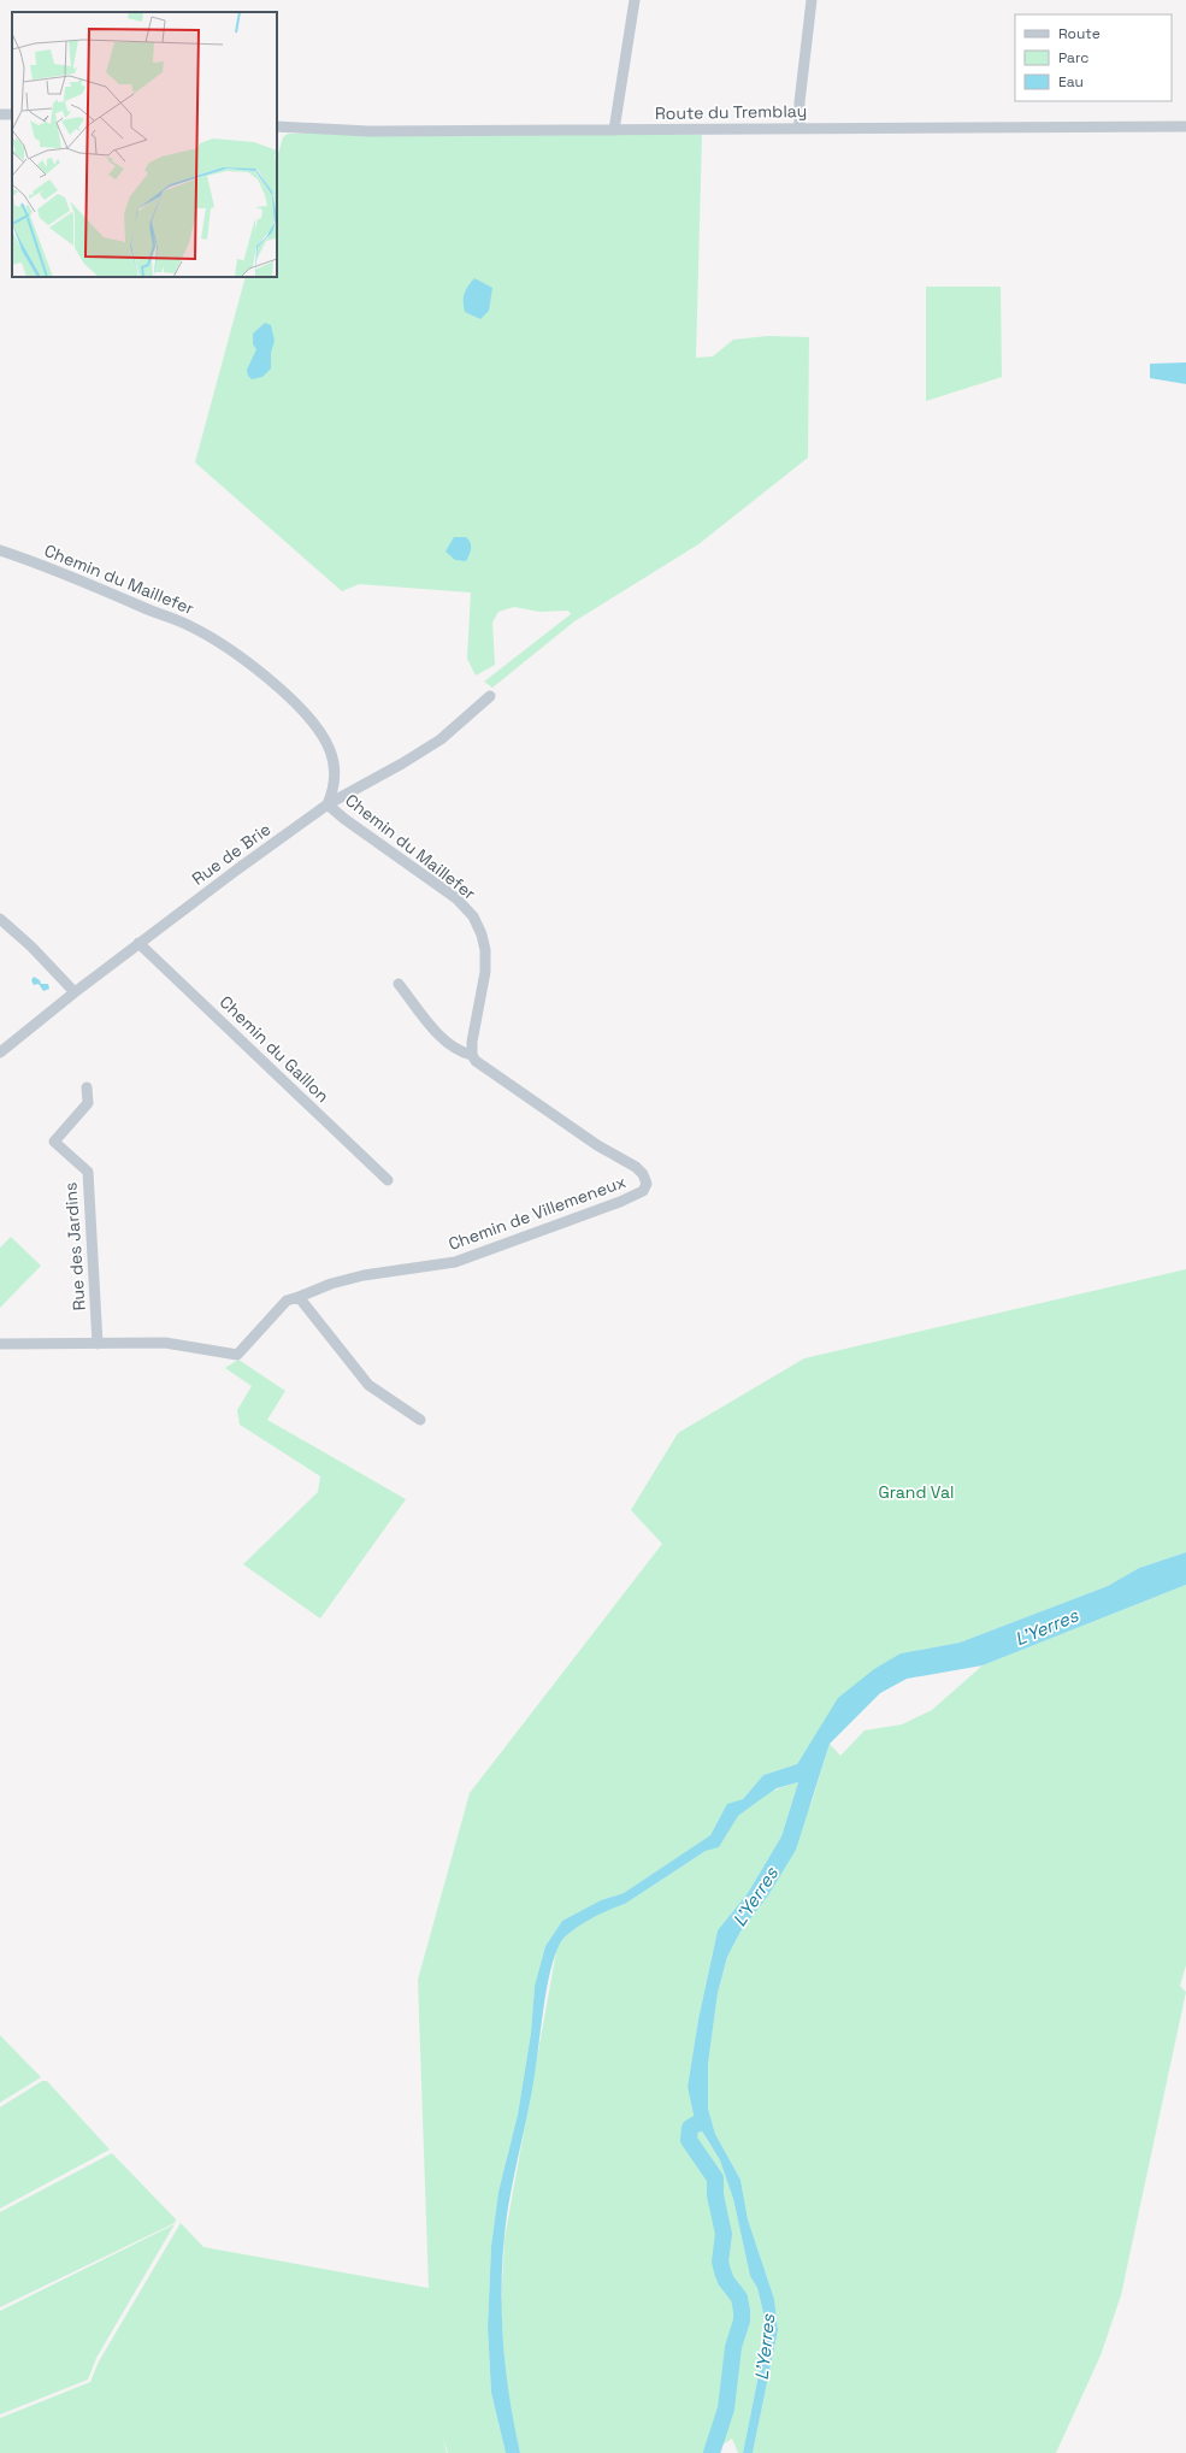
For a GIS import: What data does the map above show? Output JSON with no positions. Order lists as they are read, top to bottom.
{
  "streets": {
    "street": [
      "Route du Tremblay",
      "Chemin du Maillefer",
      "Rue de Brie",
      "Chemin du Gaillon",
      "Chemin de Villemeneux",
      "Rue des Jardins"
    ]
  },
  "crossings": [
    ["Chemin du Maillefer", "Rue de Brie"],
    ["Chemin du Maillefer", "Chemin de Villemeneux"],
    ["Rue de Brie", "Chemin du Gaillon"],
    ["Chemin de Villemeneux", "Rue des Jardins"]
  ],
  "water": ["L'Yerres"],
  "parks": ["Grand Val"],
  "legend": ["Route", "Parc", "Eau"]
}
